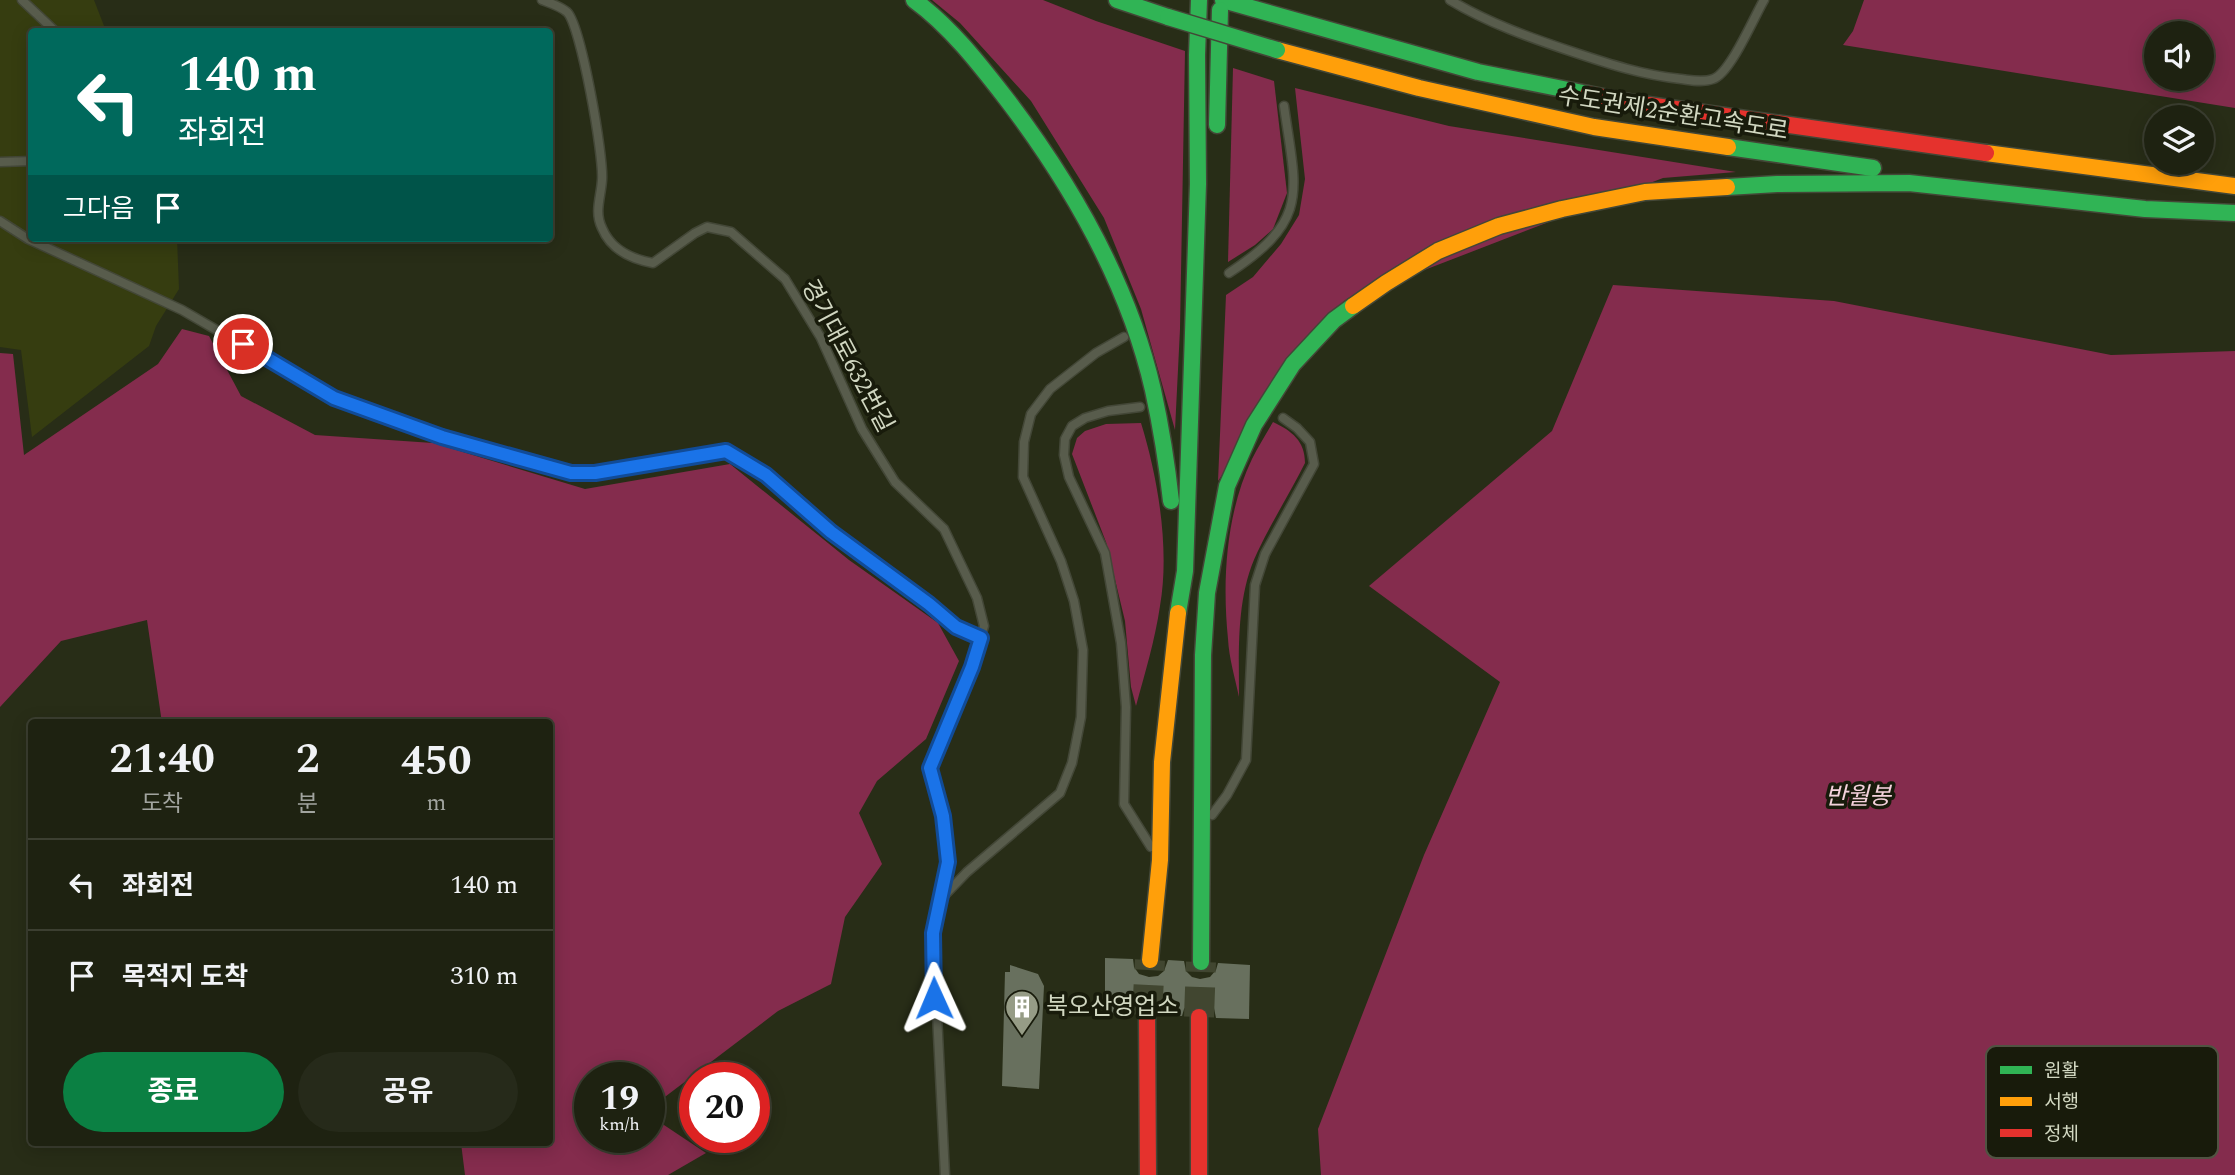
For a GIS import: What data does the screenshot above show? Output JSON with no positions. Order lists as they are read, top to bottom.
{
  "streets": {
    "highway": ["수도권제2순환고속도로"],
    "lane": ["경기대로632번길"]
  },
  "parks": ["반월봉"],
  "places": {
    "building": ["북오산영업소"]
  },
  "legend": ["원활", "서행", "정체"],
  "page": {
    "turn": ["140 m", "좌회전"],
    "then": "그다음",
    "eta": [
      "21:40",
      "도착",
      "2",
      "분",
      "450",
      "m"
    ],
    "list": [
      {
        "name": "좌회전",
        "value": "140 m"
      },
      {
        "name": "목적지 도착",
        "value": "310 m"
      }
    ],
    "buttons": ["종료", "공유"],
    "speed": "19 km/h",
    "limit": "20"
  }
}
